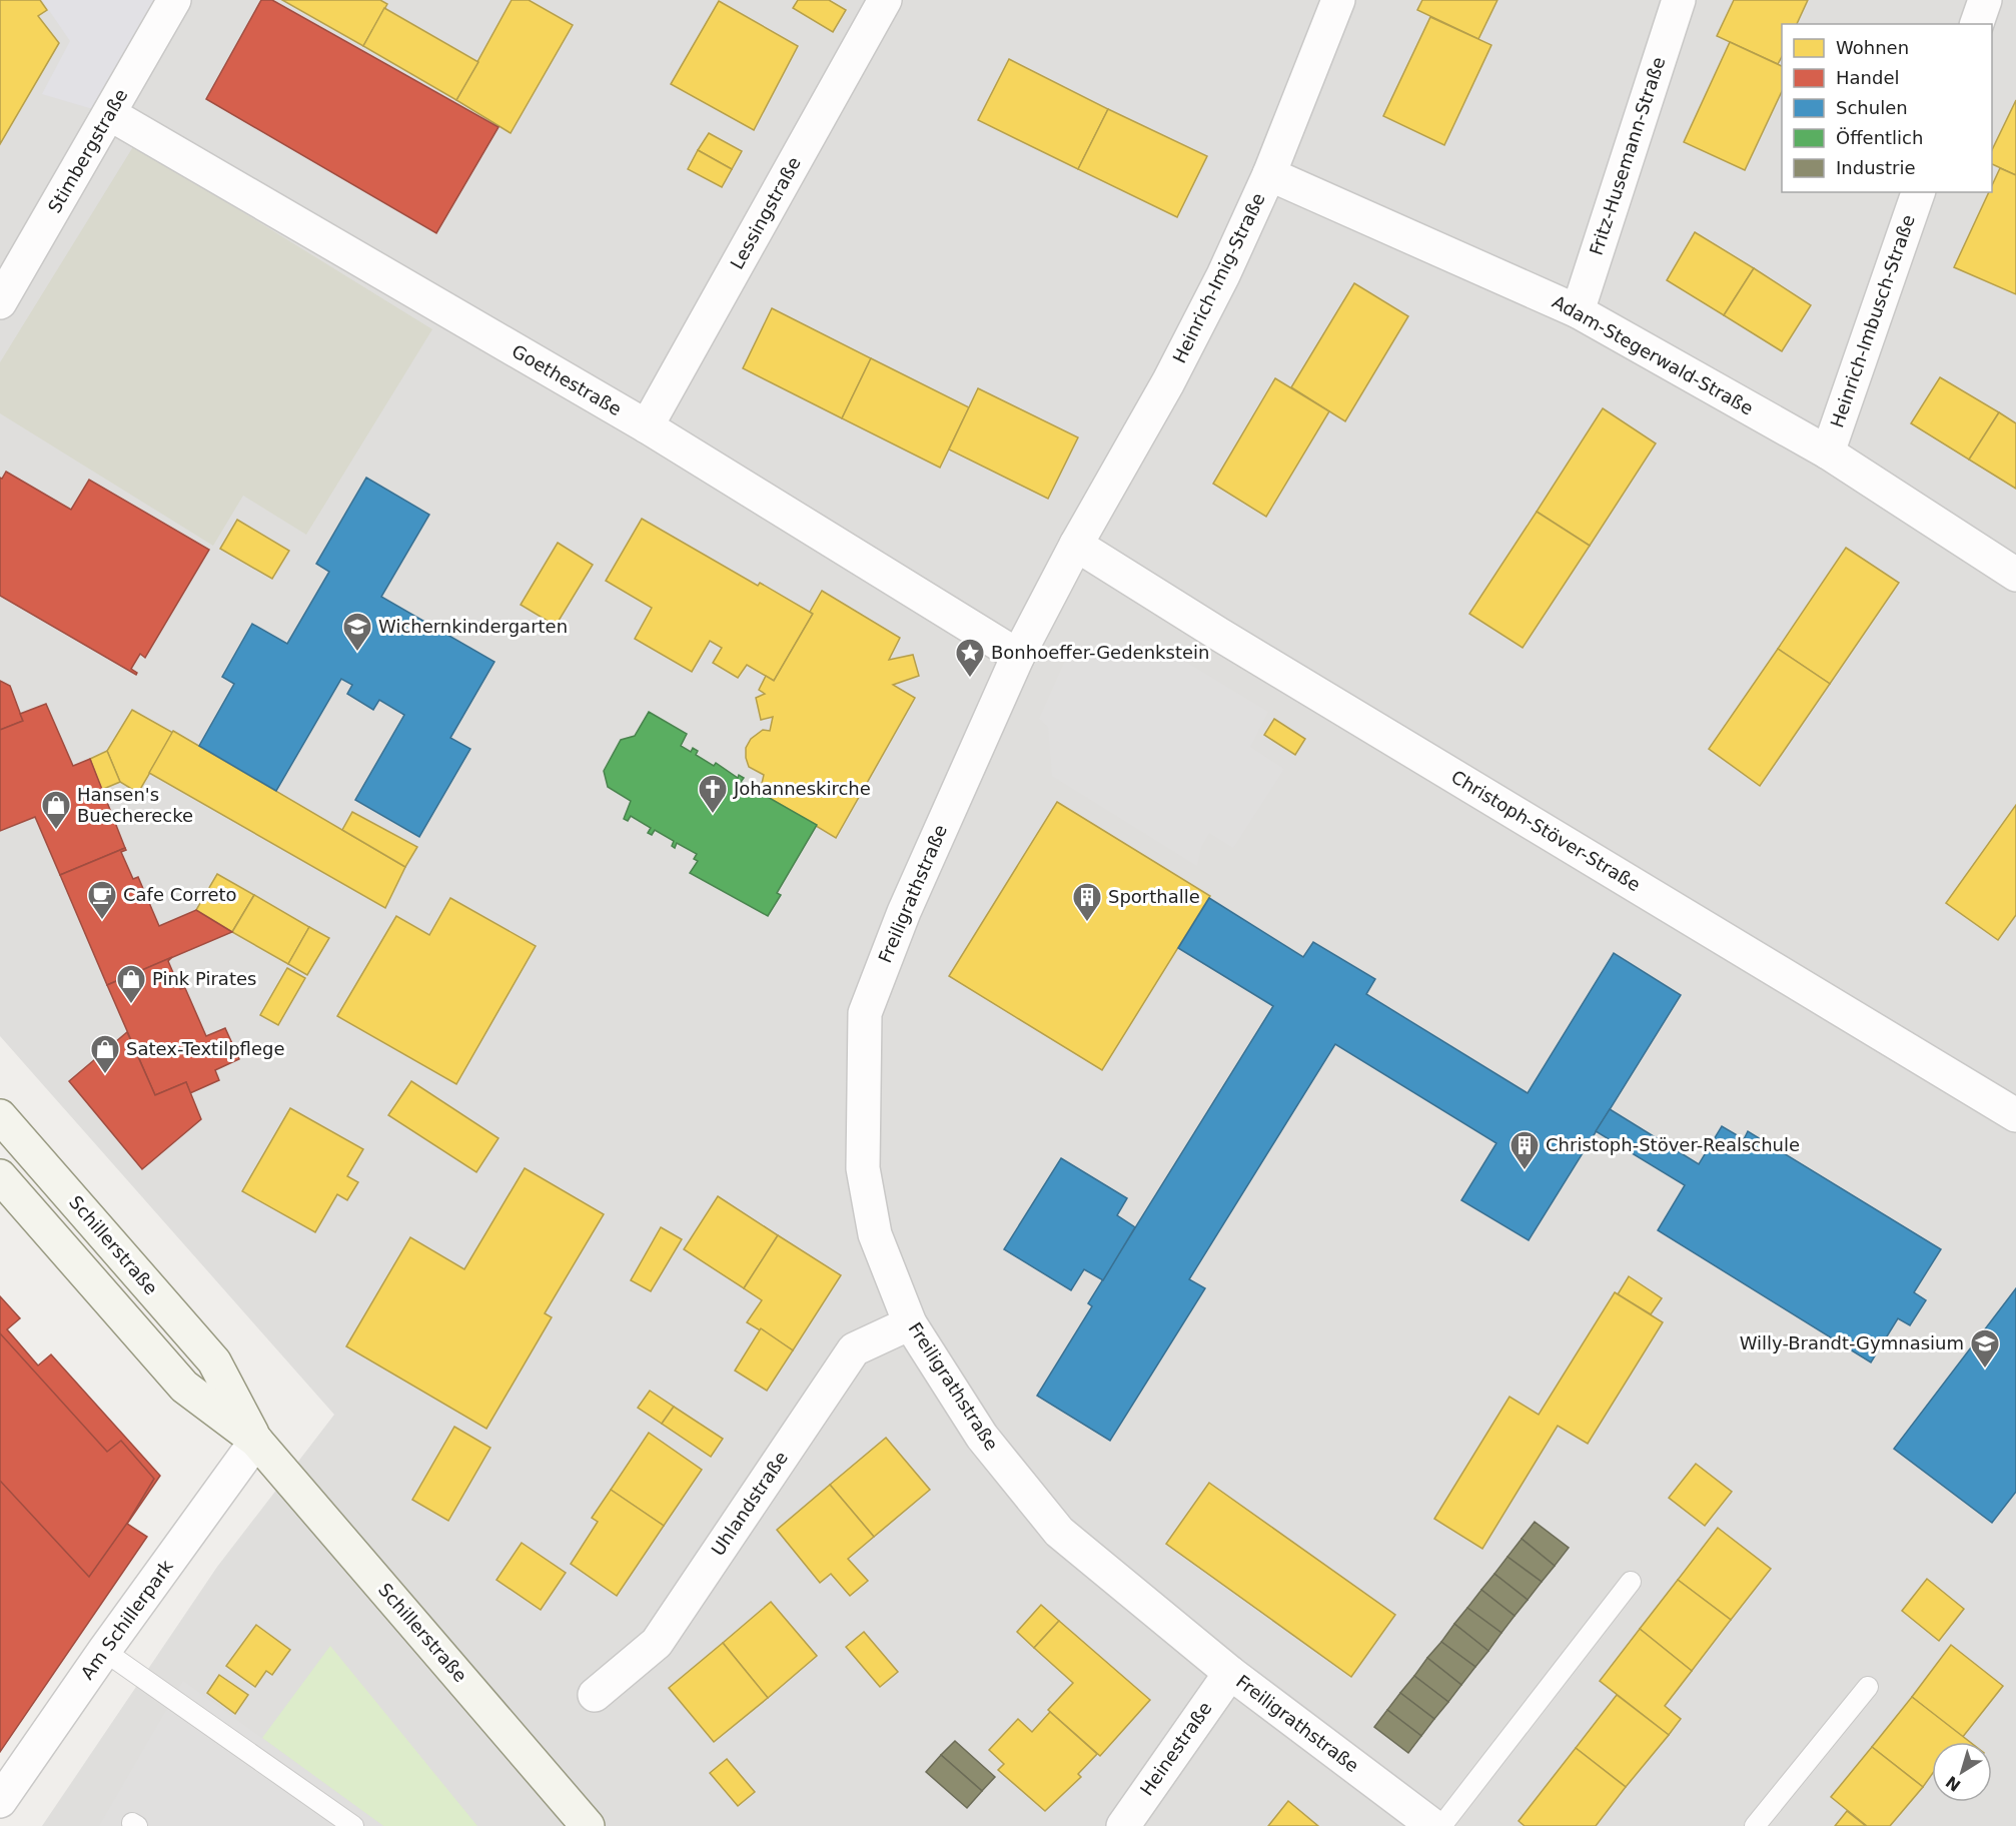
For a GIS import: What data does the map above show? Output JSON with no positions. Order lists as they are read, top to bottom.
{
  "streets": {
    "main road": ["Schillerstraße"],
    "street": [
      "Stimbergstraße",
      "Fritz-Husemann-Straße",
      "Lessingstraße",
      "Heinrich-Imig-Straße",
      "Heinrich-Imbusch-Straße",
      "Adam-Stegerwald-Straße",
      "Goethestraße",
      "Christoph-Stöver-Straße",
      "Freiligrathstraße",
      "Uhlandstraße",
      "Am Schillerpark",
      "Heinestraße"
    ]
  },
  "crossings": [
    ["Stimbergstraße", "Goethestraße"],
    ["Fritz-Husemann-Straße", "Adam-Stegerwald-Straße"],
    ["Lessingstraße", "Goethestraße"],
    ["Heinrich-Imig-Straße", "Adam-Stegerwald-Straße"],
    ["Heinrich-Imig-Straße", "Christoph-Stöver-Straße"],
    ["Heinrich-Imig-Straße", "Freiligrathstraße"],
    ["Heinrich-Imbusch-Straße", "Adam-Stegerwald-Straße"],
    ["Goethestraße", "Freiligrathstraße"],
    ["Christoph-Stöver-Straße", "Freiligrathstraße"],
    ["Freiligrathstraße", "Uhlandstraße"],
    ["Freiligrathstraße", "Heinestraße"],
    ["Schillerstraße", "Am Schillerpark"]
  ],
  "places": {
    "school or university": ["Wichernkindergarten", "Willy-Brandt-Gymnasium"],
    "place": ["Bonhoeffer-Gedenkstein"],
    "church": ["Johanneskirche"],
    "shop": ["Hansen's Buecherecke", "Pink Pirates", "Satex-Textilpflege"],
    "cafe": ["Cafe Correto"],
    "building": ["Sporthalle", "Christoph-Stöver-Realschule"]
  },
  "legend": [
    "Wohnen",
    "Handel",
    "Schulen",
    "Öffentlich",
    "Industrie"
  ],
  "north": "bottom left"
}
